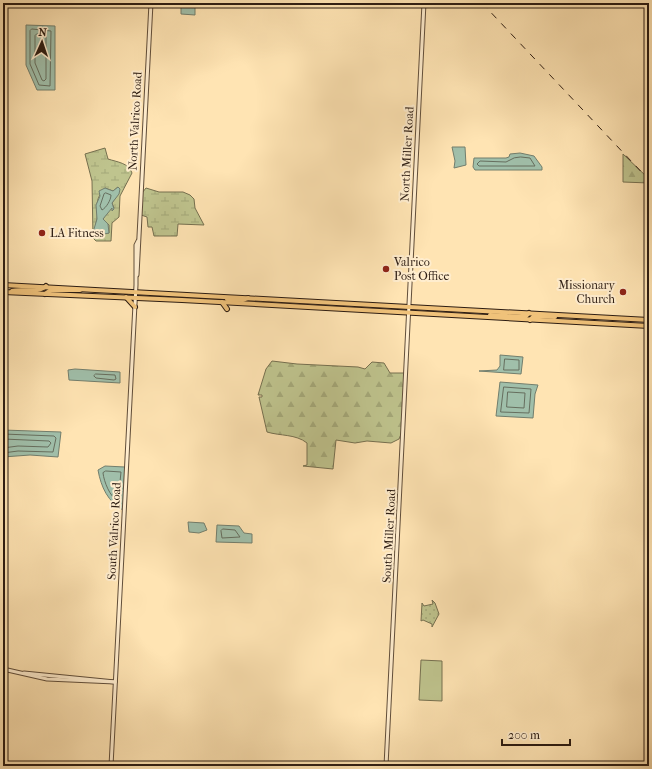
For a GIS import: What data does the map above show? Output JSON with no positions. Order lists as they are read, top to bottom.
{
  "streets": {
    "street": [
      "North Valrico Road",
      "North Miller Road",
      "South Valrico Road",
      "South Miller Road"
    ]
  },
  "crossings": [
    ["North Valrico Road", "South Valrico Road"],
    ["North Miller Road", "South Miller Road"]
  ],
  "places": ["LA Fitness", "Valrico Post Office", "Missionary Church"],
  "scale_bar": "200 m",
  "north": "top"
}
